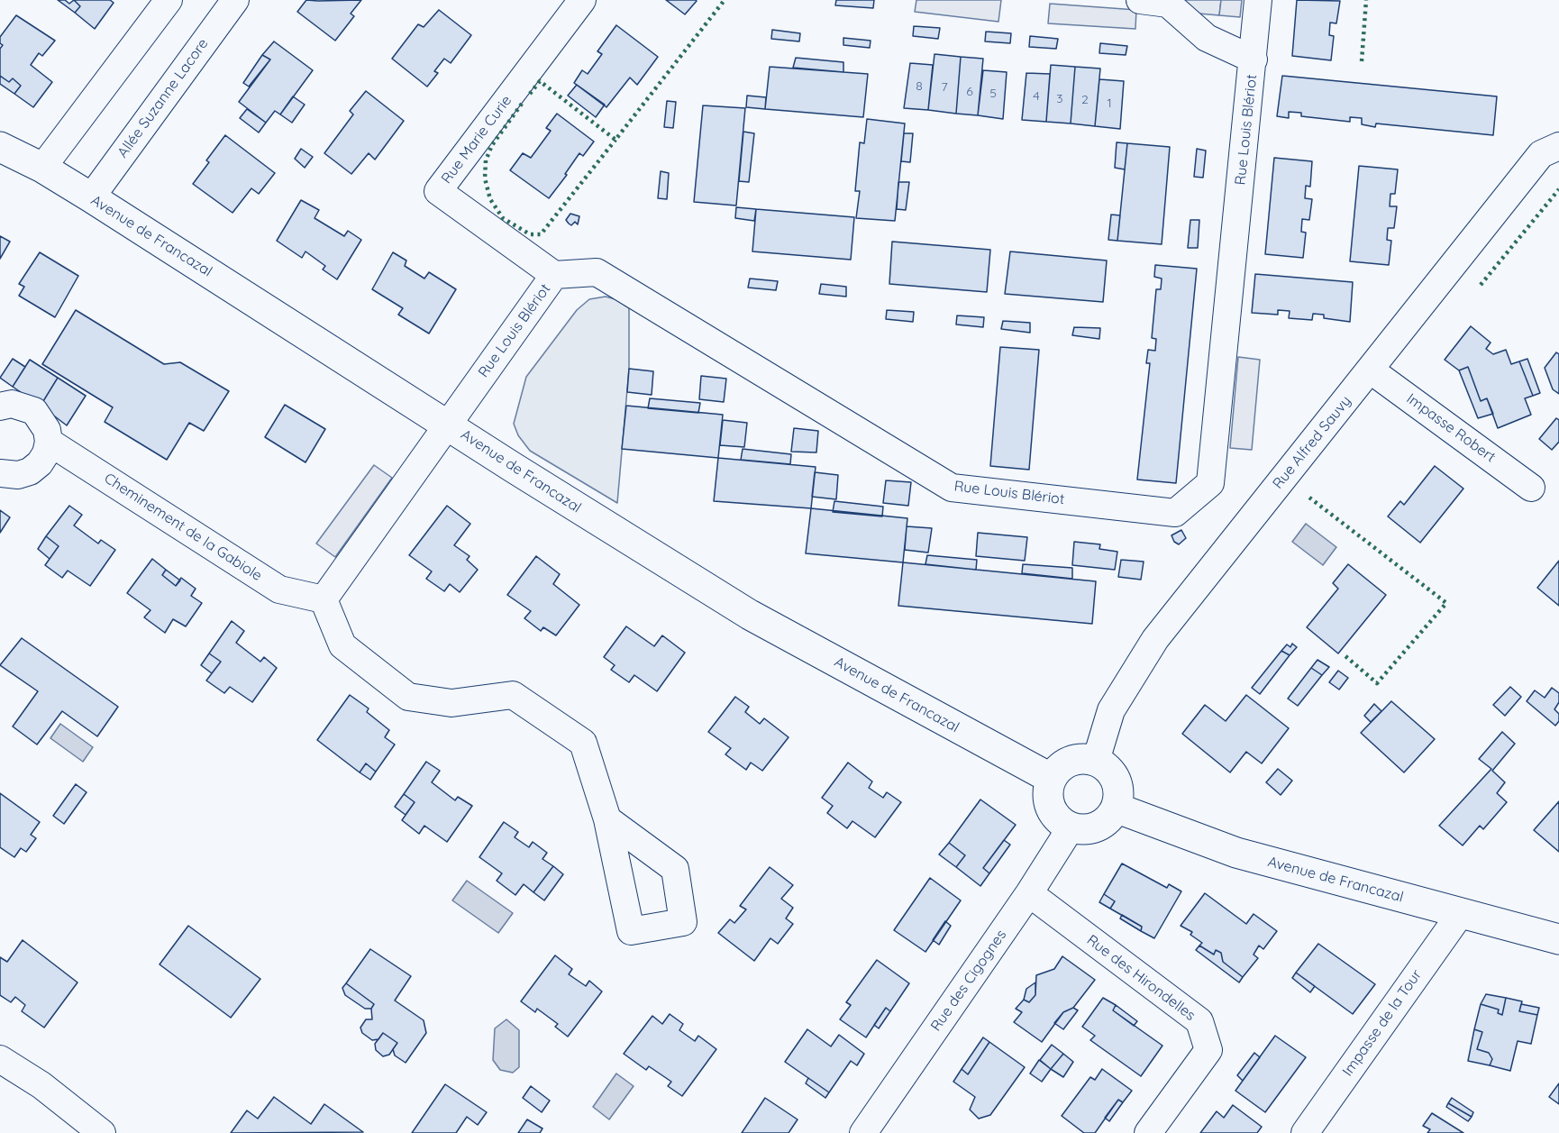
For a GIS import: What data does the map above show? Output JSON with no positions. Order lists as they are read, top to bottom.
{
  "streets": {
    "street": [
      "Allée Suzanne Lacore",
      "Rue Louis Blériot",
      "Rue Marie Curie",
      "Avenue de Francazal",
      "Impasse Robert",
      "Rue Alfred Sauvy",
      "Cheminement de la Gabiole",
      "Rue des Hirondelles",
      "Rue des Cigognes",
      "Impasse de la Tour"
    ]
  },
  "crossings": [
    ["Allée Suzanne Lacore", "Avenue de Francazal"],
    ["Rue Louis Blériot", "Rue Marie Curie"],
    ["Rue Louis Blériot", "Avenue de Francazal"],
    ["Avenue de Francazal", "Rue Alfred Sauvy"],
    ["Avenue de Francazal", "Rue des Cigognes"],
    ["Avenue de Francazal", "Impasse de la Tour"],
    ["Impasse Robert", "Rue Alfred Sauvy"],
    ["Rue Alfred Sauvy", "Rue des Cigognes"],
    ["Rue des Hirondelles", "Rue des Cigognes"]
  ],
  "house_numbers": [
    "8",
    "7",
    "6",
    "5",
    "4",
    "3",
    "2",
    "1"
  ]
}
